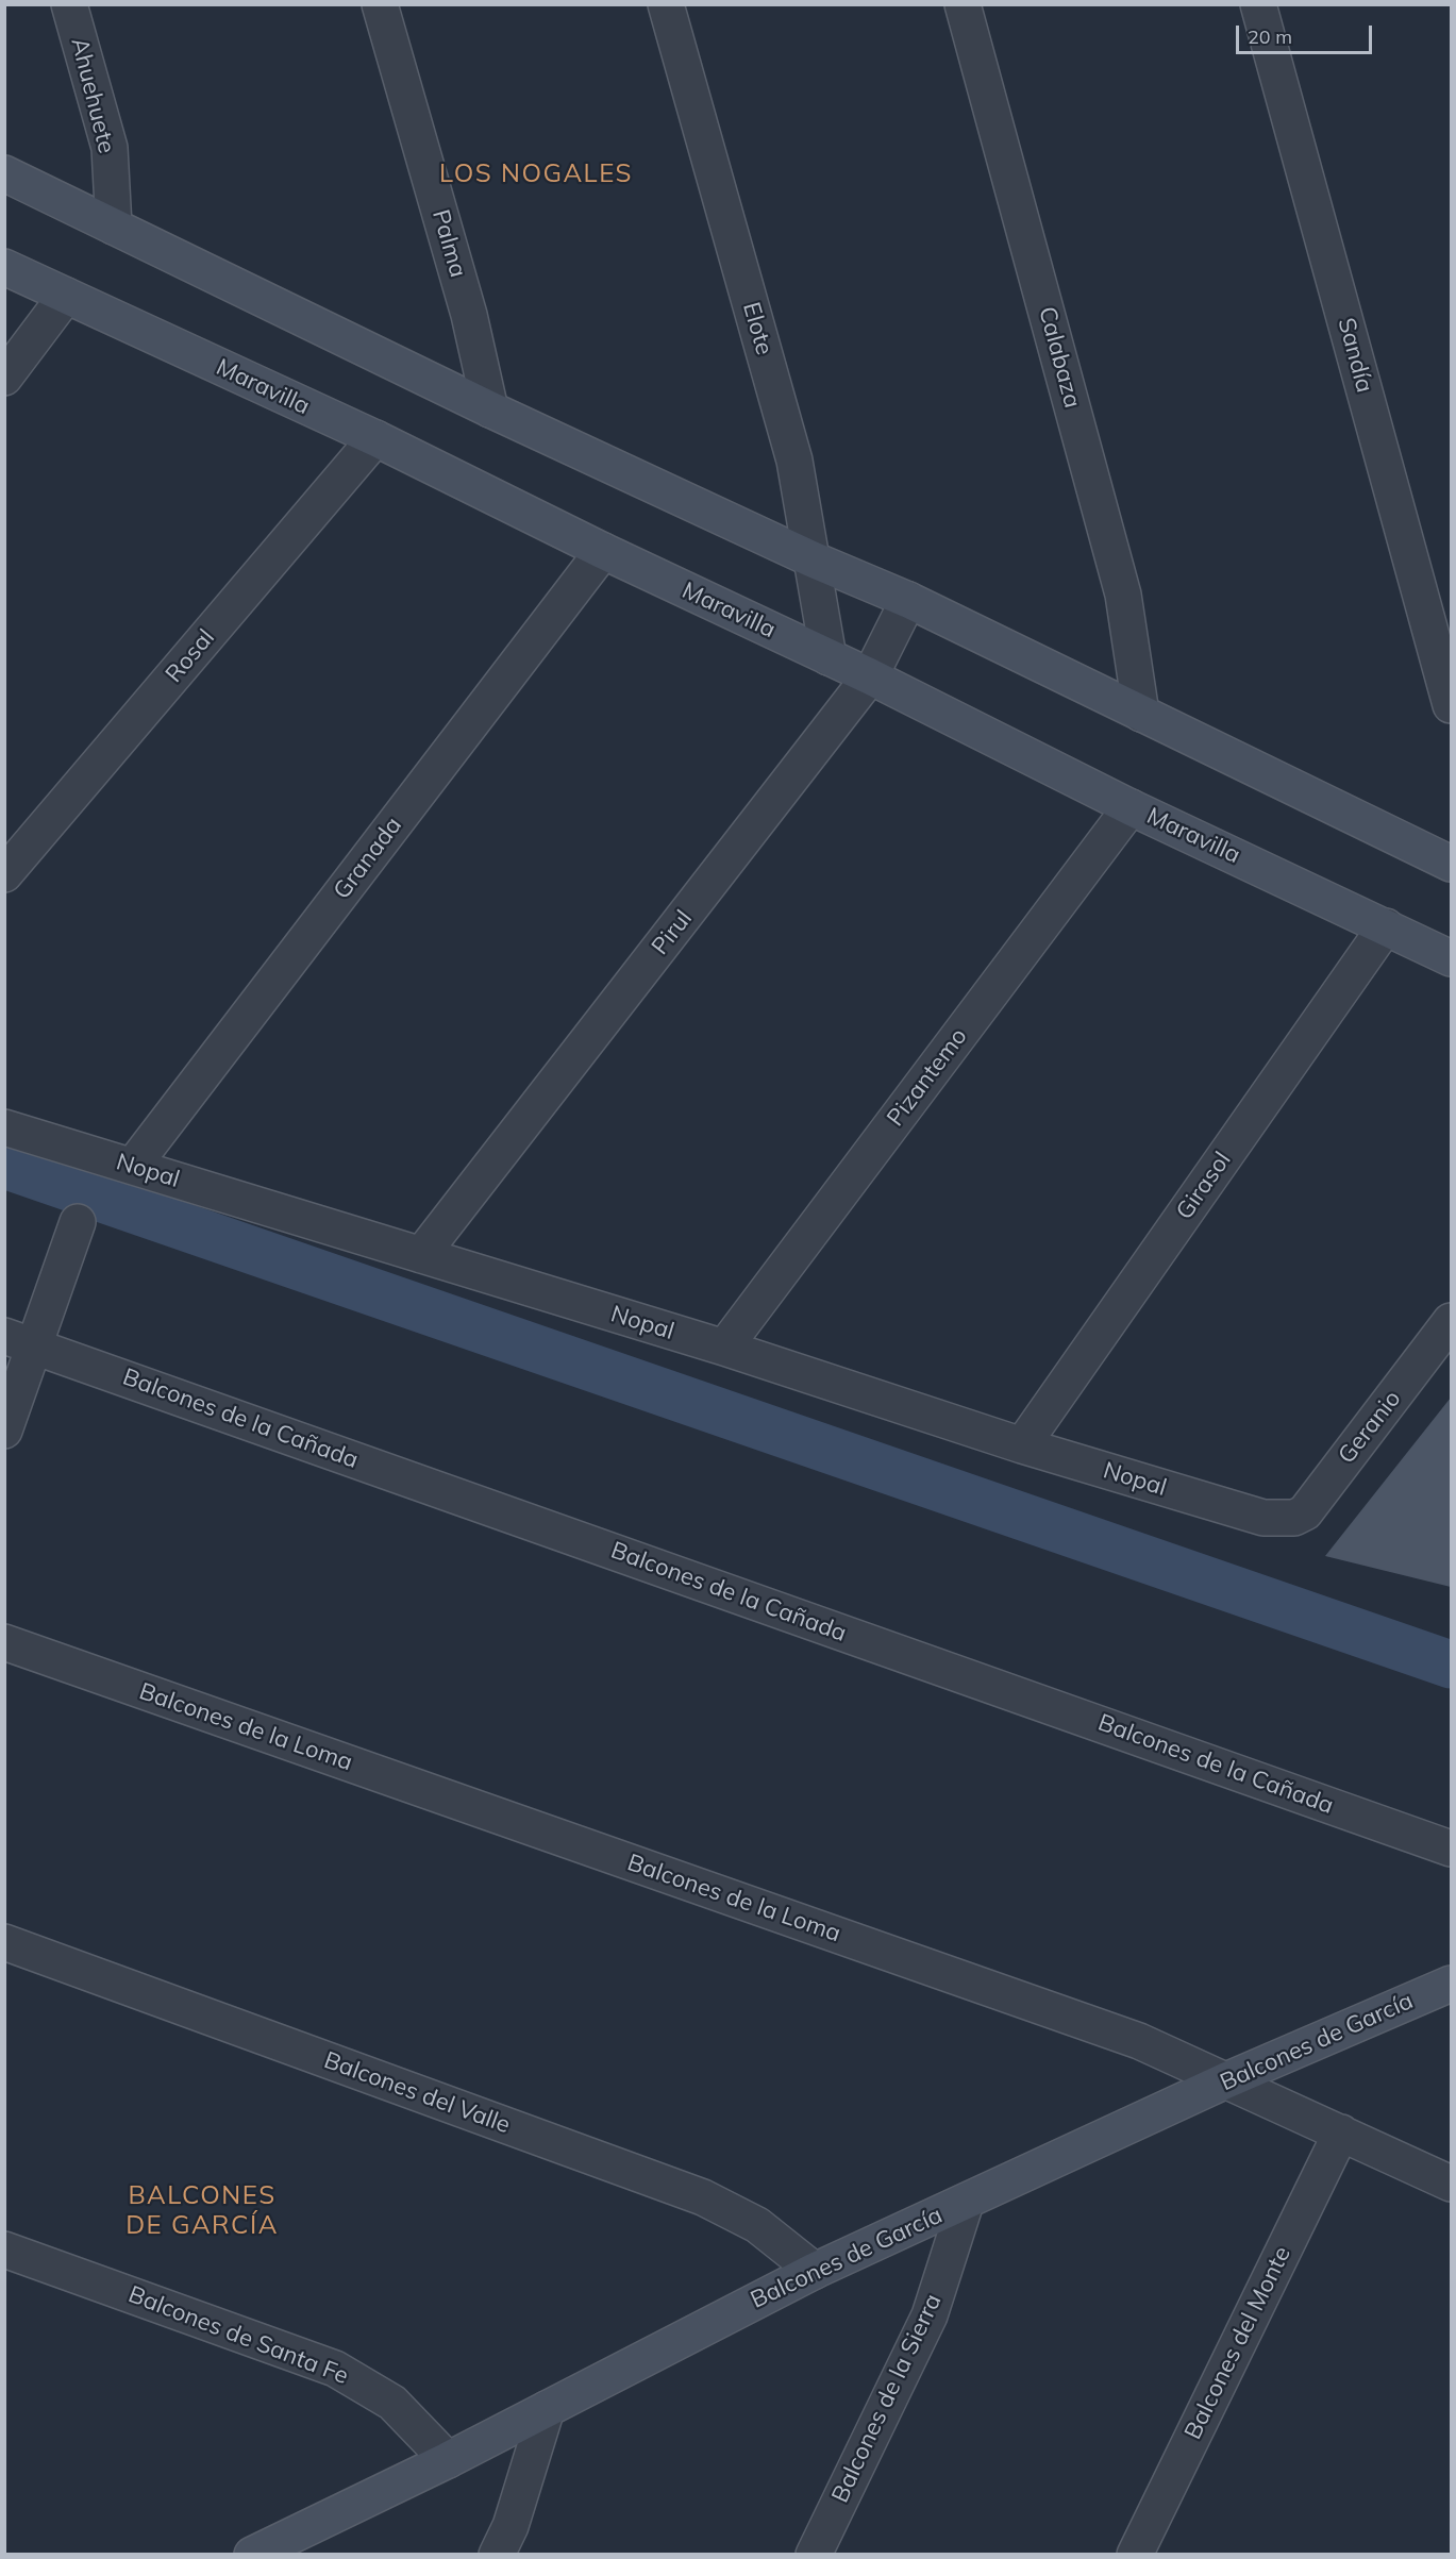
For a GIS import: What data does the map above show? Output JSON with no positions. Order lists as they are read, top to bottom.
{
  "streets": {
    "main road": ["Maravilla", "Balcones de García"],
    "street": [
      "Ahuehuete",
      "Palma",
      "Elote",
      "Sandía",
      "Calabaza",
      "Rosal",
      "Granada",
      "Pirul",
      "Pizantemo",
      "Nopal",
      "Girasol",
      "Balcones de la Cañada",
      "Geranio",
      "Balcones de la Loma",
      "Balcones del Valle",
      "Balcones de Santa Fe",
      "Balcones del Monte",
      "Balcones de la Sierra"
    ]
  },
  "crossings": [
    ["Elote", "Maravilla"],
    ["Maravilla", "Rosal"],
    ["Maravilla", "Granada"],
    ["Maravilla", "Pirul"],
    ["Maravilla", "Pizantemo"],
    ["Maravilla", "Girasol"],
    ["Granada", "Nopal"],
    ["Pirul", "Nopal"],
    ["Pizantemo", "Nopal"],
    ["Nopal", "Girasol"],
    ["Nopal", "Geranio"],
    ["Balcones de la Loma", "Balcones de García"],
    ["Balcones de la Loma", "Balcones del Monte"],
    ["Balcones de García", "Balcones del Valle"],
    ["Balcones de García", "Balcones de Santa Fe"],
    ["Balcones de García", "Balcones de la Sierra"]
  ],
  "districts": ["LOS NOGALES", "BALCONES DE GARCÍA"],
  "scale_bar": "20 m"
}
